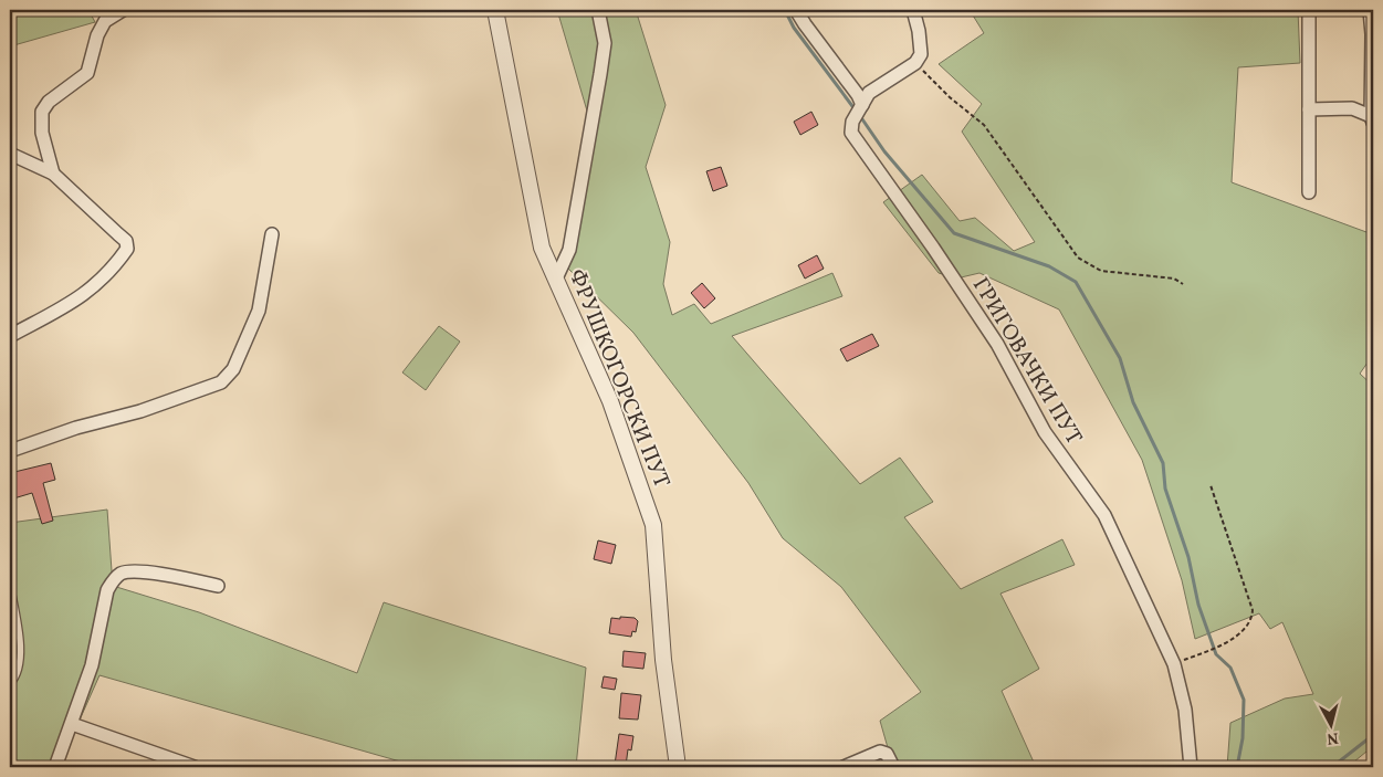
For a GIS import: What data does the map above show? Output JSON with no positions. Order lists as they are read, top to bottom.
{
  "streets": {
    "street": ["ГРИГОВАЧКИ ПУТ", "ФРУШКОГОРСКИ ПУТ"]
  },
  "north": "bottom"
}
